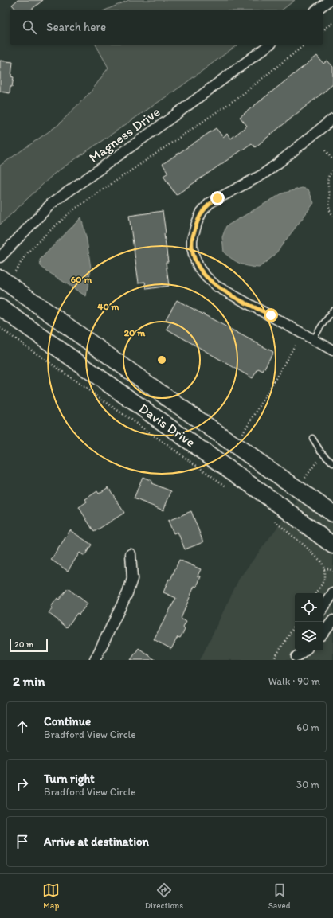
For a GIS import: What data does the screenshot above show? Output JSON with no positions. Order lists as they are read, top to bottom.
{
  "streets": {
    "main road": ["Davis Drive"],
    "street": ["Magness Drive"]
  },
  "scale_bar": "20 m",
  "page": {
    "search": "Search here",
    "scale": "20 m",
    "heading": ["2 min", "Walk · 90 m"],
    "list": [
      ["Continue", "Bradford View Circle", "60 m"],
      ["Turn right", "Bradford View Circle", "30 m"],
      "Arrive at destination"
    ],
    "nav": ["Map", "Directions", "Saved"]
  },
  "rings": ["60 m", "40 m", "20 m"]
}
